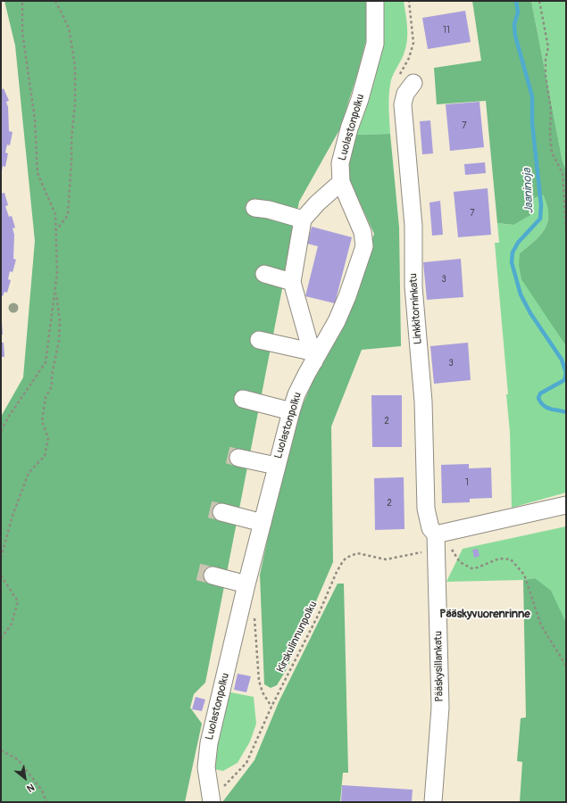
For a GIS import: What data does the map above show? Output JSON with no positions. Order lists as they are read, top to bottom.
{
  "streets": {
    "street": ["Luolastonpolku", "Linkkitorninkatu", "Pääskysillankatu"],
    "path": ["Kirskulinnunpolku"]
  },
  "crossings": [
    ["Luolastonpolku", "Kirskulinnunpolku"],
    ["Linkkitorninkatu", "Kirskulinnunpolku"],
    ["Linkkitorninkatu", "Pääskysillankatu"],
    ["Kirskulinnunpolku", "Pääskysillankatu"]
  ],
  "districts": ["Pääskyvuorenrinne"],
  "water": ["Jaaninoja"],
  "house_numbers": [
    "11",
    "7",
    "7",
    "3",
    "3",
    "2",
    "1",
    "2"
  ],
  "north": "bottom right"
}
